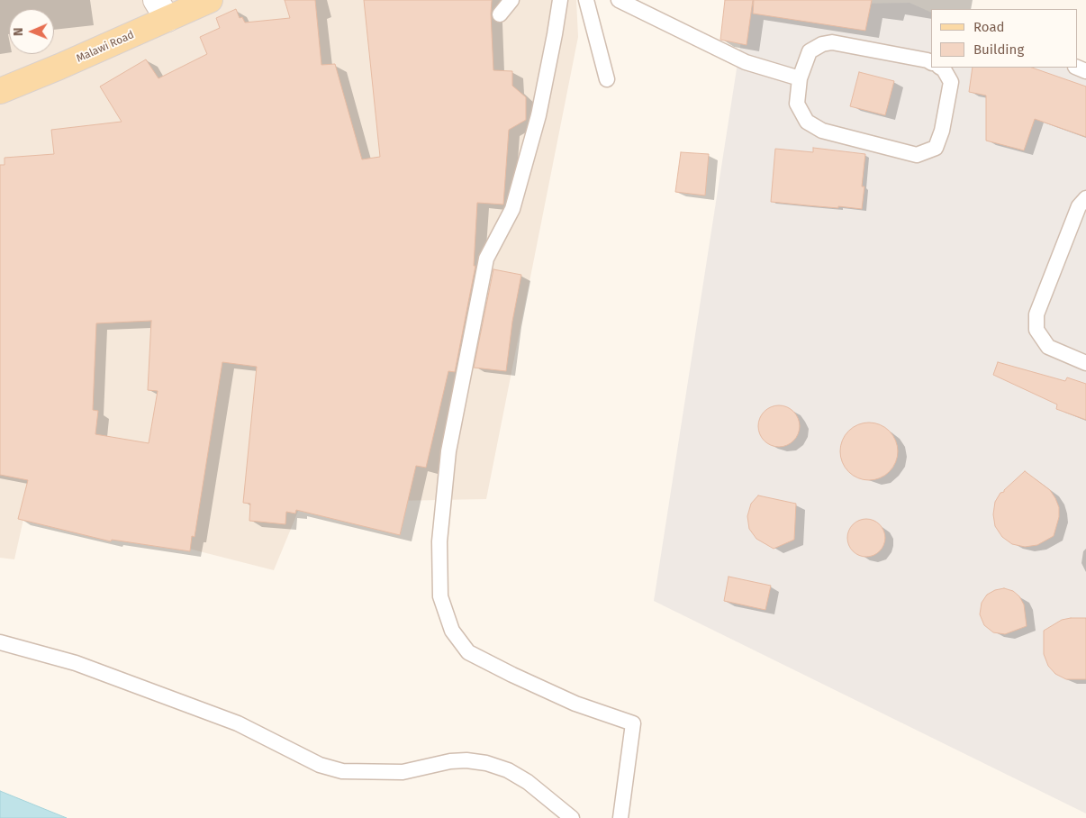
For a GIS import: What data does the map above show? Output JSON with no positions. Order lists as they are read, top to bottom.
{
  "streets": {
    "main road": ["Malawi Road"]
  },
  "legend": ["Road", "Building"],
  "north": "left"
}
